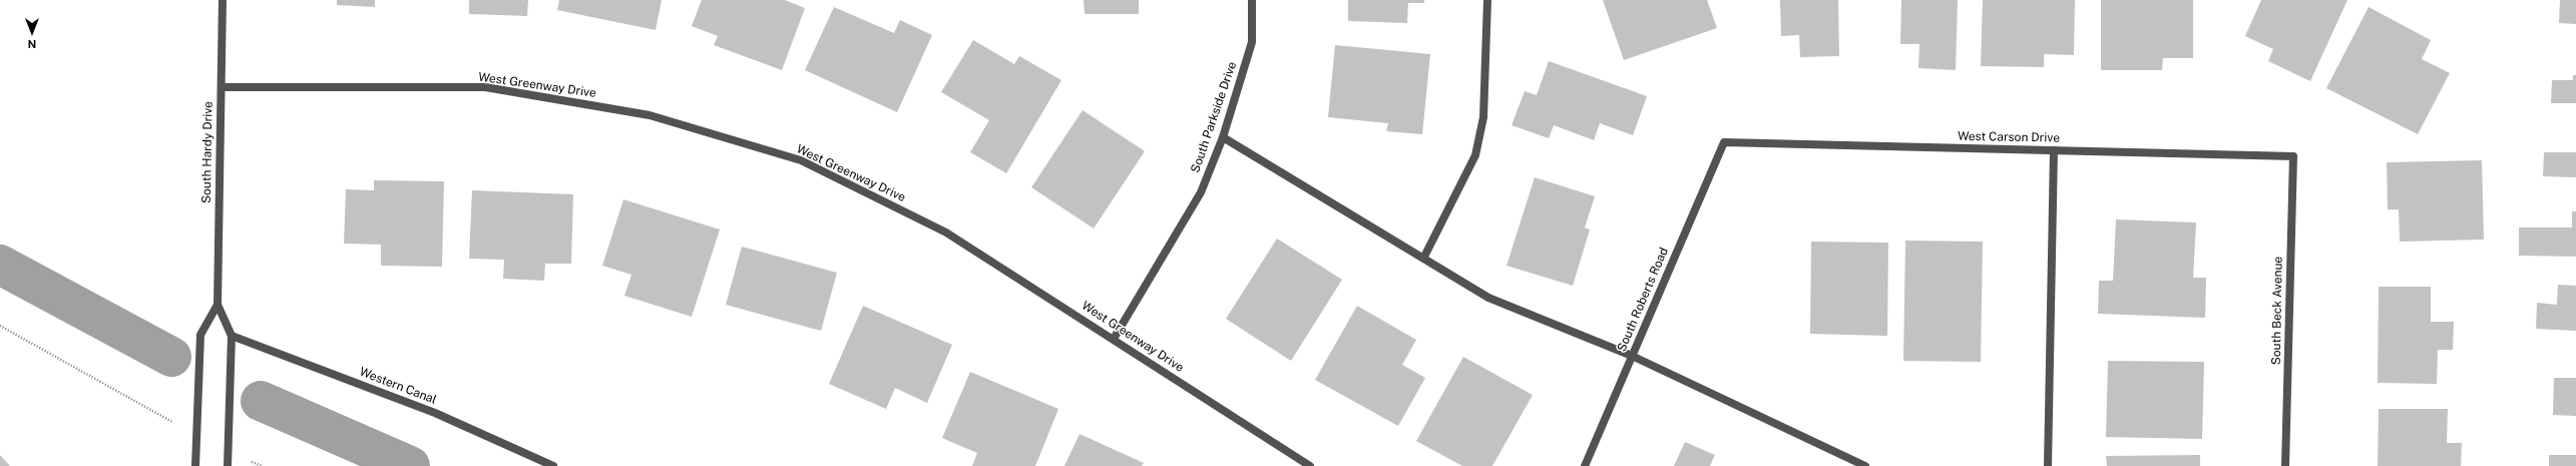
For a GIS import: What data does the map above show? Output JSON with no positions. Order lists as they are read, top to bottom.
{
  "streets": {
    "street": [
      "West Greenway Drive",
      "South Parkside Drive",
      "West Carson Drive",
      "South Hardy Drive",
      "South Roberts Road",
      "South Beck Avenue",
      "Western Canal"
    ]
  },
  "crossings": [
    ["West Greenway Drive", "South Parkside Drive"],
    ["West Greenway Drive", "South Hardy Drive"],
    ["West Carson Drive", "South Roberts Road"],
    ["West Carson Drive", "South Beck Avenue"],
    ["South Hardy Drive", "Western Canal"]
  ],
  "north": "bottom"
}
